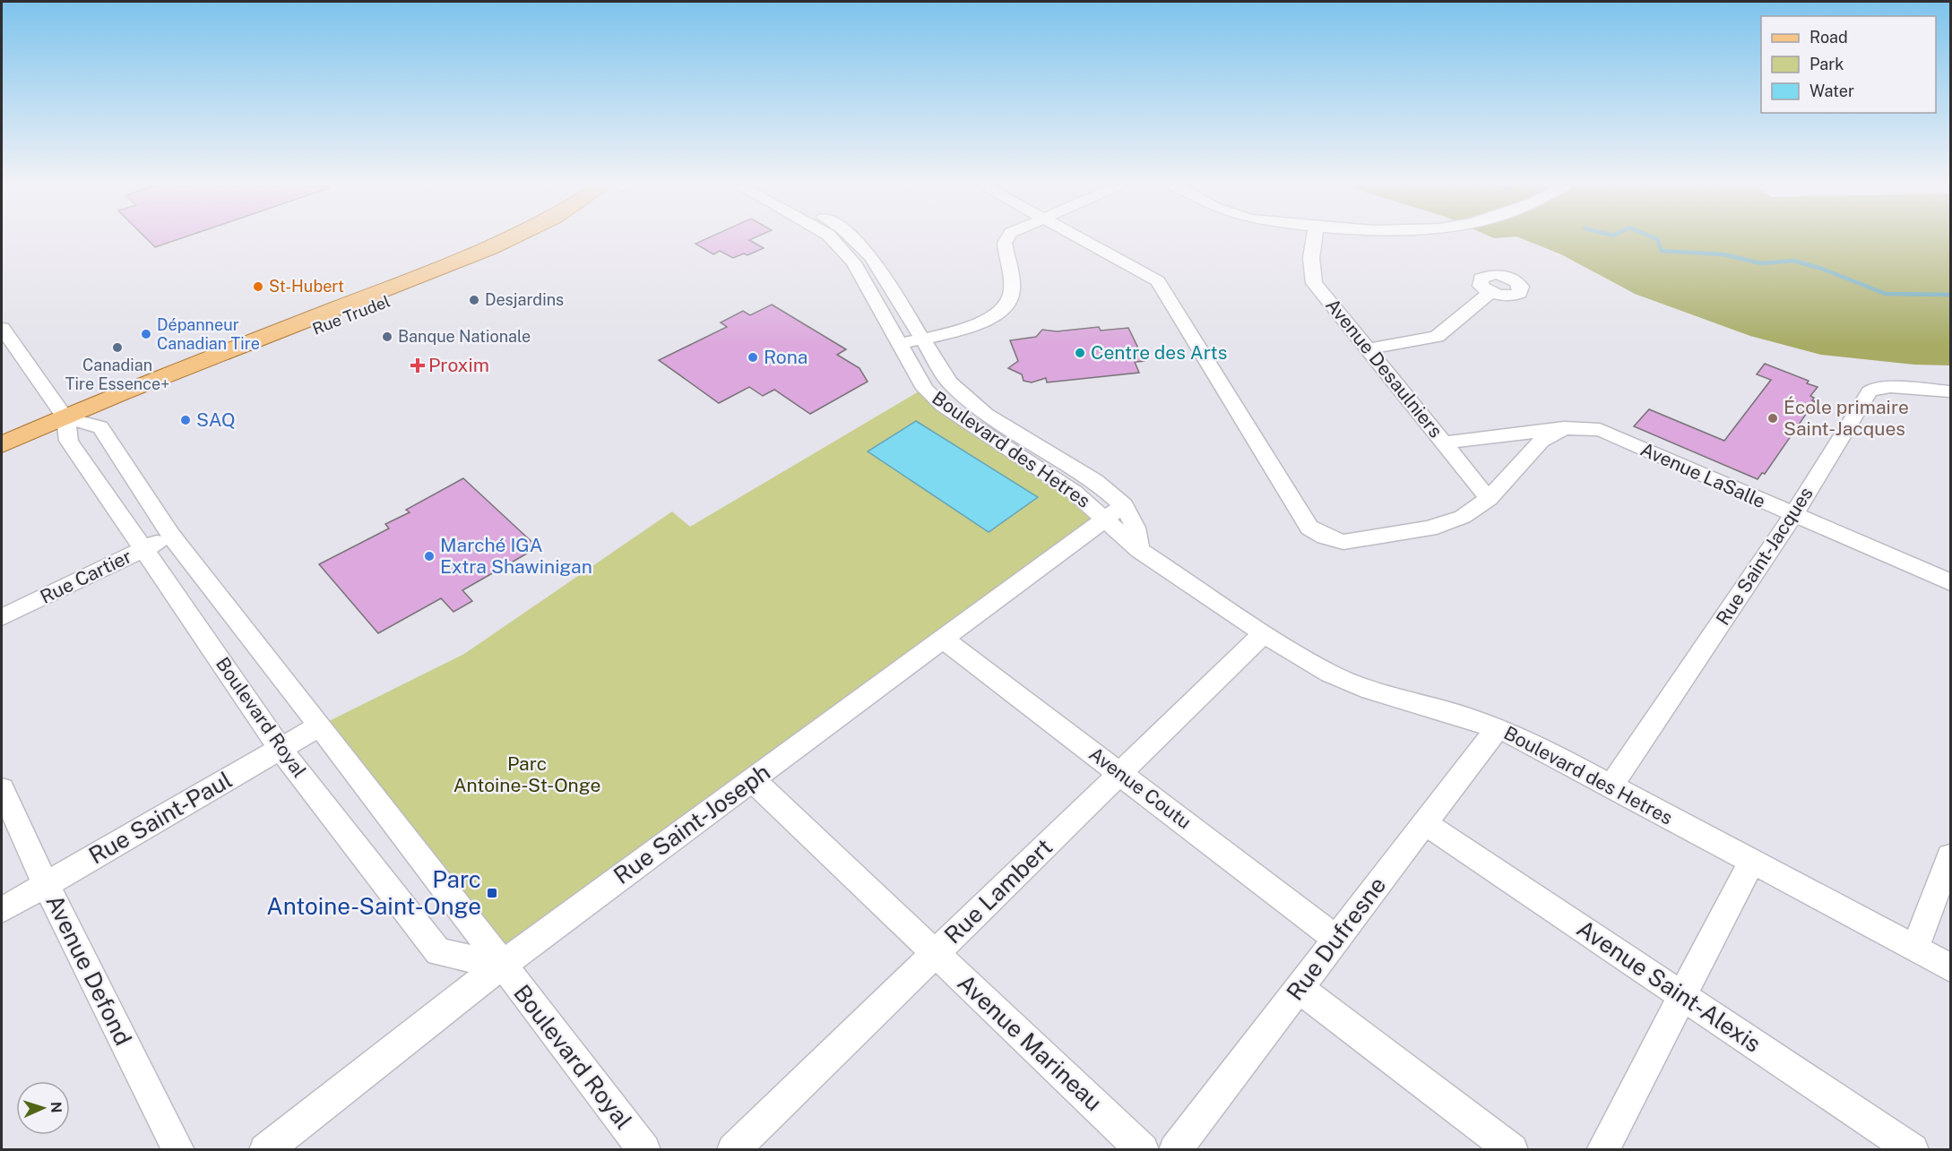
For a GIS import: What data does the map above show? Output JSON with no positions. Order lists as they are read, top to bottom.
{
  "streets": {
    "main road": ["Rue Trudel"],
    "street": [
      "Avenue Desaulniers",
      "Boulevard des Hetres",
      "Avenue LaSalle",
      "Rue Saint-Jacques",
      "Rue Cartier",
      "Boulevard Royal",
      "Avenue Coutu",
      "Rue Saint-Paul",
      "Rue Saint-Joseph",
      "Rue Lambert",
      "Rue Dufresne",
      "Avenue Defond",
      "Avenue Saint-Alexis",
      "Avenue Marineau"
    ]
  },
  "crossings": [
    ["Rue Trudel", "Boulevard Royal"],
    ["Avenue Desaulniers", "Avenue LaSalle"],
    ["Boulevard des Hetres", "Rue Saint-Jacques"],
    ["Boulevard des Hetres", "Rue Saint-Joseph"],
    ["Boulevard des Hetres", "Rue Lambert"],
    ["Boulevard des Hetres", "Rue Dufresne"],
    ["Avenue LaSalle", "Rue Saint-Jacques"],
    ["Rue Cartier", "Boulevard Royal"],
    ["Boulevard Royal", "Rue Saint-Paul"],
    ["Boulevard Royal", "Rue Saint-Joseph"],
    ["Avenue Coutu", "Rue Saint-Joseph"],
    ["Avenue Coutu", "Rue Lambert"],
    ["Avenue Coutu", "Rue Dufresne"],
    ["Rue Saint-Paul", "Avenue Defond"],
    ["Rue Saint-Joseph", "Avenue Marineau"],
    ["Rue Lambert", "Avenue Marineau"],
    ["Rue Dufresne", "Avenue Saint-Alexis"]
  ],
  "parks": ["Parc Antoine-St-Onge"],
  "places": {
    "other": [
      "St-Hubert",
      "Desjardins",
      "Dépanneur Canadian Tire",
      "Banque Nationale",
      "Canadian Tire Essence+",
      "Centre des Arts",
      "Rona",
      "École primaire Saint-Jacques",
      "SAQ",
      "Marché IGA Extra Shawinigan"
    ],
    "health": ["Proxim"],
    "transit": ["Parc Antoine-Saint-Onge"]
  },
  "legend": ["Road", "Park", "Water"],
  "north": "right"
}
